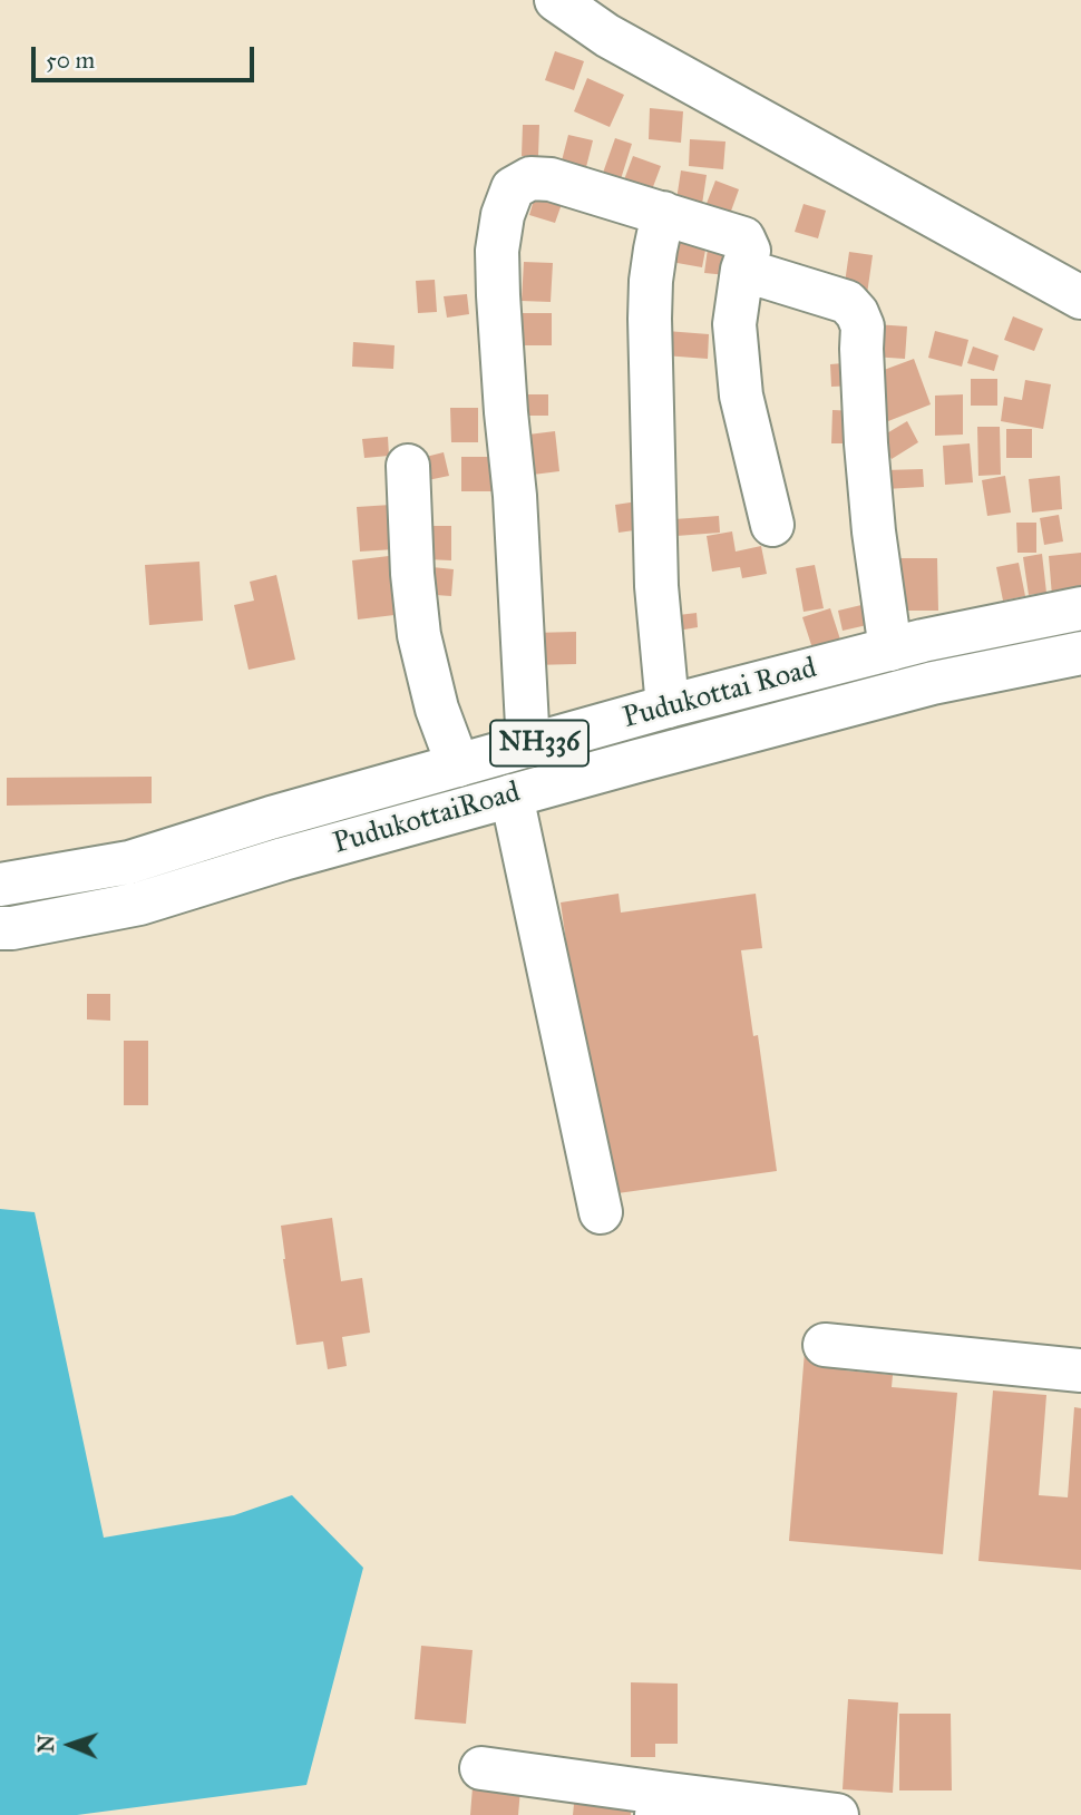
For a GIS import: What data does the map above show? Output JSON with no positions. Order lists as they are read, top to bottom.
{
  "streets": {
    "main road": ["Pudukottai Road", "NH336", "PudukottaiRoad"]
  },
  "scale_bar": "50 m",
  "north": "left"
}
